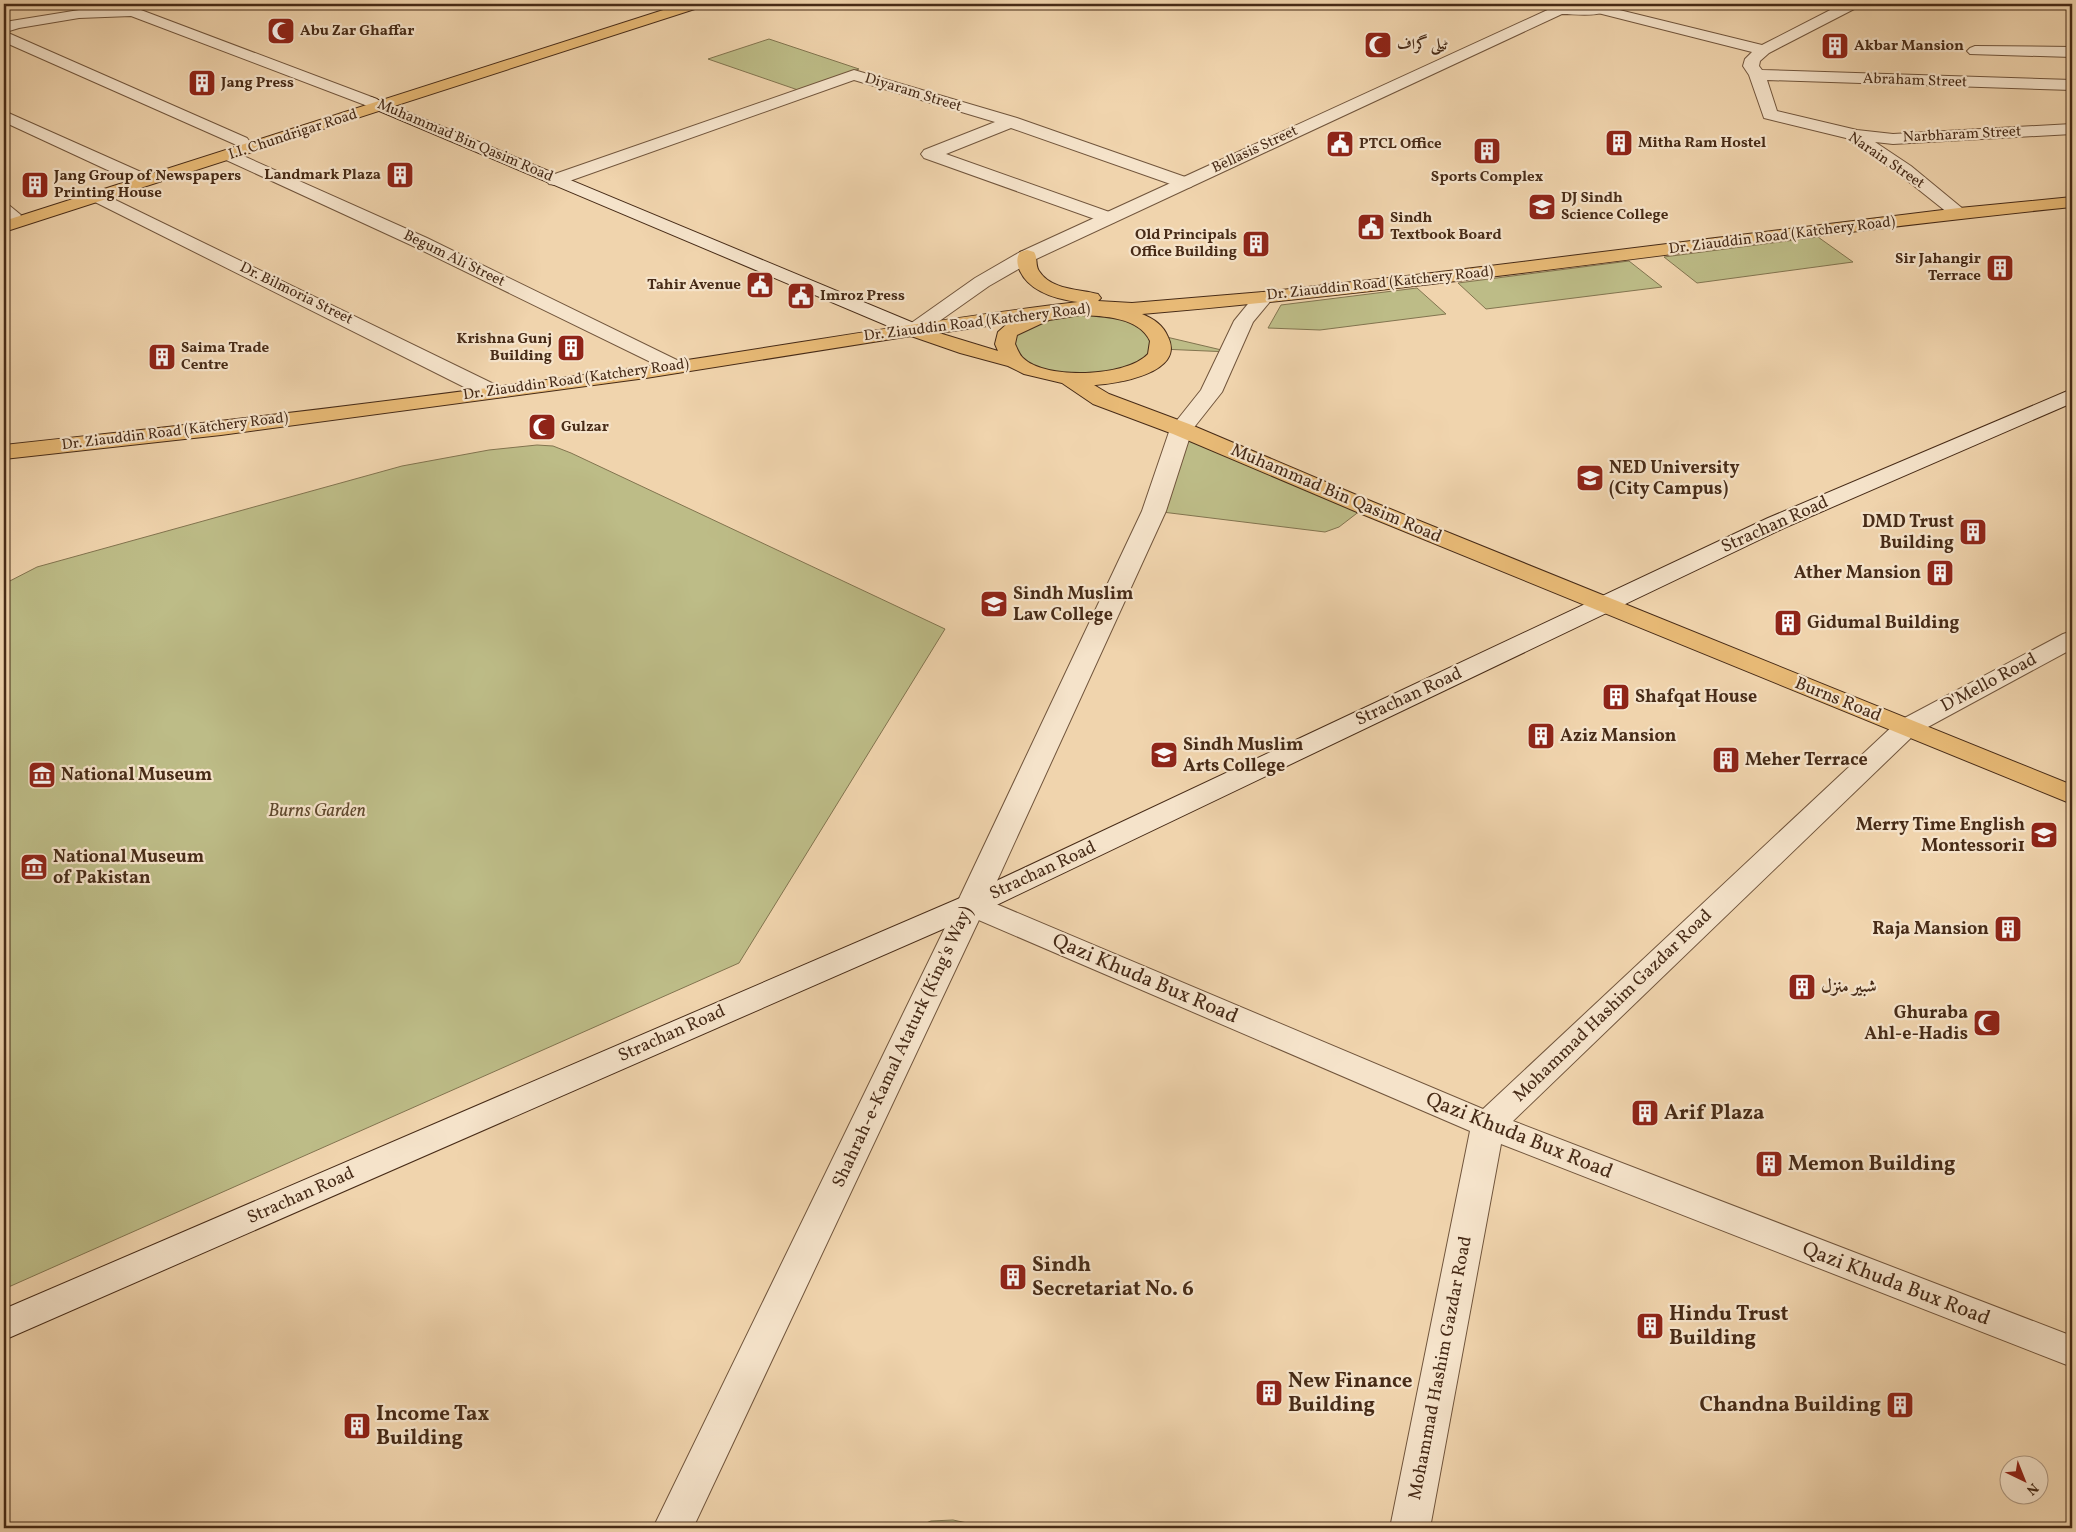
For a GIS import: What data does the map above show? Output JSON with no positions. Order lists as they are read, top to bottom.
{
  "streets": {
    "main road": [
      "I.I. Chundrigar Road",
      "Muhammad Bin Qasim Road",
      "Dr. Ziauddin Road (Katchery Road)",
      "Burns Road"
    ],
    "street": [
      "Abraham Street",
      "Diyaram Street",
      "Narbharam Street",
      "Bellasis Street",
      "Narain Street",
      "Begum Ali Street",
      "Dr. Bilmoria Street",
      "Strachan Road",
      "D'Mello Road",
      "Qazi Khuda Bux Road",
      "Mohammad Hashim Gazdar Road",
      "Shahrah-e-Kamal Ataturk (King's Way)"
    ]
  },
  "crossings": [
    ["Abraham Street", "Narain Street"],
    ["Diyaram Street", "Muhammad Bin Qasim Road"],
    ["Diyaram Street", "Bellasis Street"],
    ["I.I. Chundrigar Road", "Muhammad Bin Qasim Road"],
    ["I.I. Chundrigar Road", "Begum Ali Street"],
    ["I.I. Chundrigar Road", "Dr. Bilmoria Street"],
    ["Narbharam Street", "Narain Street"],
    ["Muhammad Bin Qasim Road", "Bellasis Street"],
    ["Muhammad Bin Qasim Road", "Dr. Ziauddin Road (Katchery Road)"],
    ["Muhammad Bin Qasim Road", "Strachan Road"],
    ["Muhammad Bin Qasim Road", "Burns Road"],
    ["Muhammad Bin Qasim Road", "Shahrah-e-Kamal Ataturk (King's Way)"],
    ["Bellasis Street", "Narain Street"],
    ["Bellasis Street", "Dr. Ziauddin Road (Katchery Road)"],
    ["Narain Street", "Dr. Ziauddin Road (Katchery Road)"],
    ["Dr. Ziauddin Road (Katchery Road)", "Begum Ali Street"],
    ["Dr. Ziauddin Road (Katchery Road)", "Dr. Bilmoria Street"],
    ["Dr. Ziauddin Road (Katchery Road)", "Shahrah-e-Kamal Ataturk (King's Way)"],
    ["Strachan Road", "Burns Road"],
    ["Strachan Road", "Qazi Khuda Bux Road"],
    ["Strachan Road", "Shahrah-e-Kamal Ataturk (King's Way)"],
    ["D'Mello Road", "Burns Road"],
    ["D'Mello Road", "Mohammad Hashim Gazdar Road"],
    ["Burns Road", "Mohammad Hashim Gazdar Road"],
    ["Qazi Khuda Bux Road", "Mohammad Hashim Gazdar Road"],
    ["Qazi Khuda Bux Road", "Shahrah-e-Kamal Ataturk (King's Way)"]
  ],
  "parks": ["Burns Garden"],
  "places": {
    "mosque": [
      "Abu Zar Ghaffar",
      "ٹیلی گراف",
      "Gulzar",
      "Ghuraba Ahl-e-Hadis"
    ],
    "building": [
      "Akbar Mansion",
      "Jang Press",
      "Mitha Ram Hostel",
      "Sports Complex",
      "Landmark Plaza",
      "Jang Group of Newspapers Printing House",
      "Old Principals Office Building",
      "Sir Jahangir Terrace",
      "Krishna Gunj Building",
      "Saima Trade Centre",
      "DMD Trust Building",
      "Ather Mansion",
      "Gidumal Building",
      "Shafqat House",
      "Aziz Mansion",
      "Meher Terrace",
      "Raja Mansion",
      "شبیر منزل",
      "Arif Plaza",
      "Memon Building",
      "Sindh Secretariat No. 6",
      "Hindu Trust Building",
      "New Finance Building",
      "Chandna Building",
      "Income Tax Building"
    ],
    "public building": [
      "PTCL Office",
      "Sindh Textbook Board",
      "Tahir Avenue",
      "Imroz Press"
    ],
    "school or university": [
      "DJ Sindh Science College",
      "NED University (City Campus)",
      "Sindh Muslim Law College",
      "Sindh Muslim Arts College",
      "Merry Time English Montessori1"
    ],
    "museum": ["National Museum", "National Museum of Pakistan"]
  },
  "north": "bottom right"
}
